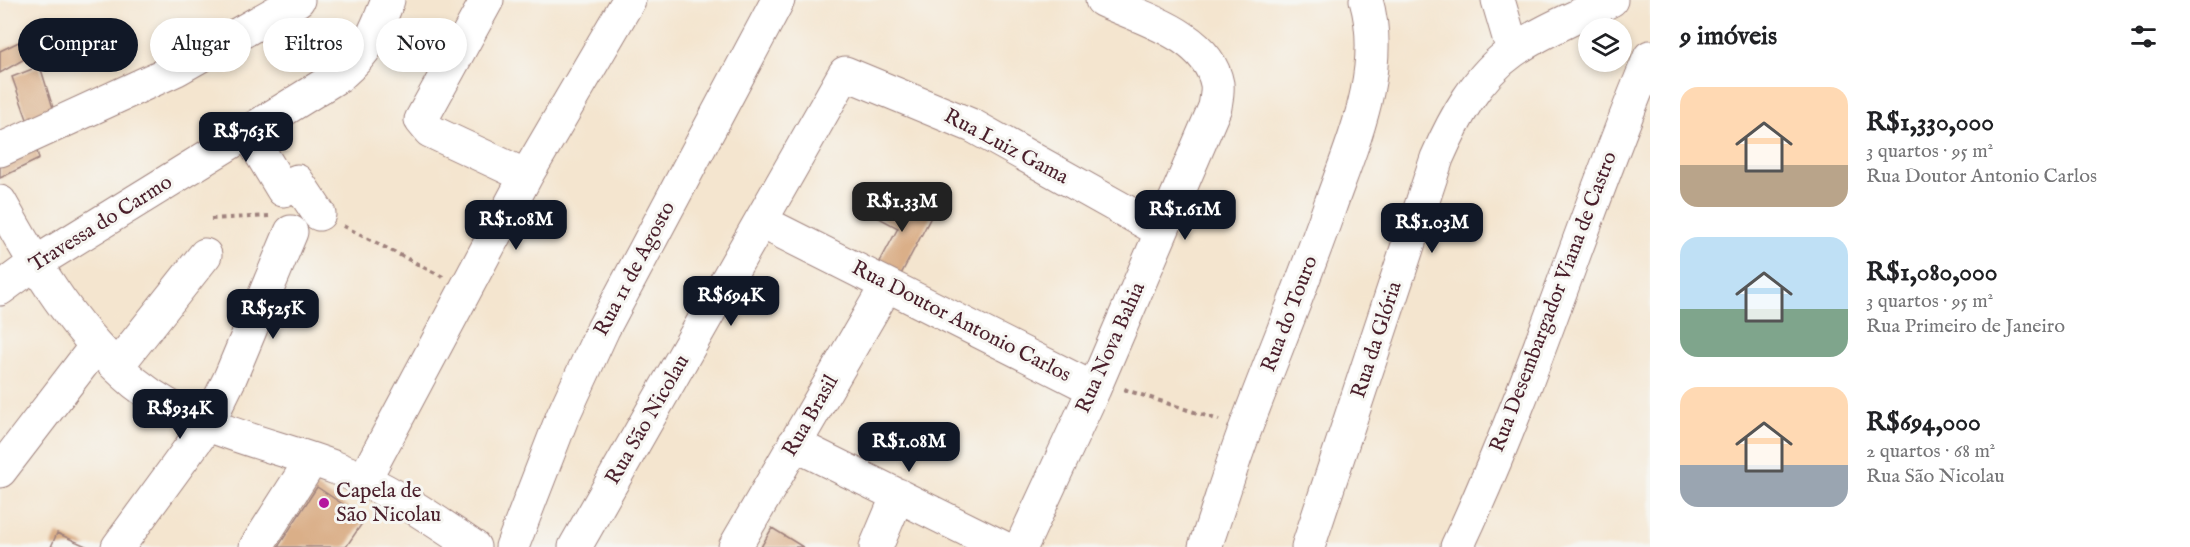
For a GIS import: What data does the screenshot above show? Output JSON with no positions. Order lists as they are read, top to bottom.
{
  "streets": {
    "street": [
      "Rua Luiz Gama",
      "Travessa do Carmo",
      "Rua 11 de Agosto",
      "Rua Desembargador Viana de Castro",
      "Rua do Touro",
      "Rua Doutor Antonio Carlos",
      "Rua da Glória",
      "Rua Nova Bahia",
      "Rua Brasil",
      "Rua São Nicolau"
    ]
  },
  "crossings": [
    ["Rua Luiz Gama", "Rua Nova Bahia"],
    ["Rua Luiz Gama", "Rua São Nicolau"],
    ["Rua Doutor Antonio Carlos", "Rua Nova Bahia"],
    ["Rua Doutor Antonio Carlos", "Rua Brasil"],
    ["Rua Doutor Antonio Carlos", "Rua São Nicolau"]
  ],
  "places": ["Capela de São Nicolau"],
  "page": {
    "heading": "9 imóveis",
    "chip": [
      "Comprar",
      "Alugar",
      "Filtros",
      "Novo"
    ],
    "list": [
      {
        "name": "R$1,330,000",
        "note": "3 quartos · 95 m² · Rua Doutor Antonio Carlos"
      },
      {
        "name": "R$1,080,000",
        "note": "3 quartos · 95 m² · Rua Primeiro de Janeiro"
      },
      {
        "name": "R$694,000",
        "note": "2 quartos · 68 m² · Rua São Nicolau"
      }
    ],
    "price": [
      "R$763K",
      "R$1.33M",
      "R$1.61M",
      "R$1.08M",
      "R$1.03M",
      "R$694K",
      "R$525K",
      "R$934K",
      "R$1.08M"
    ]
  }
}
